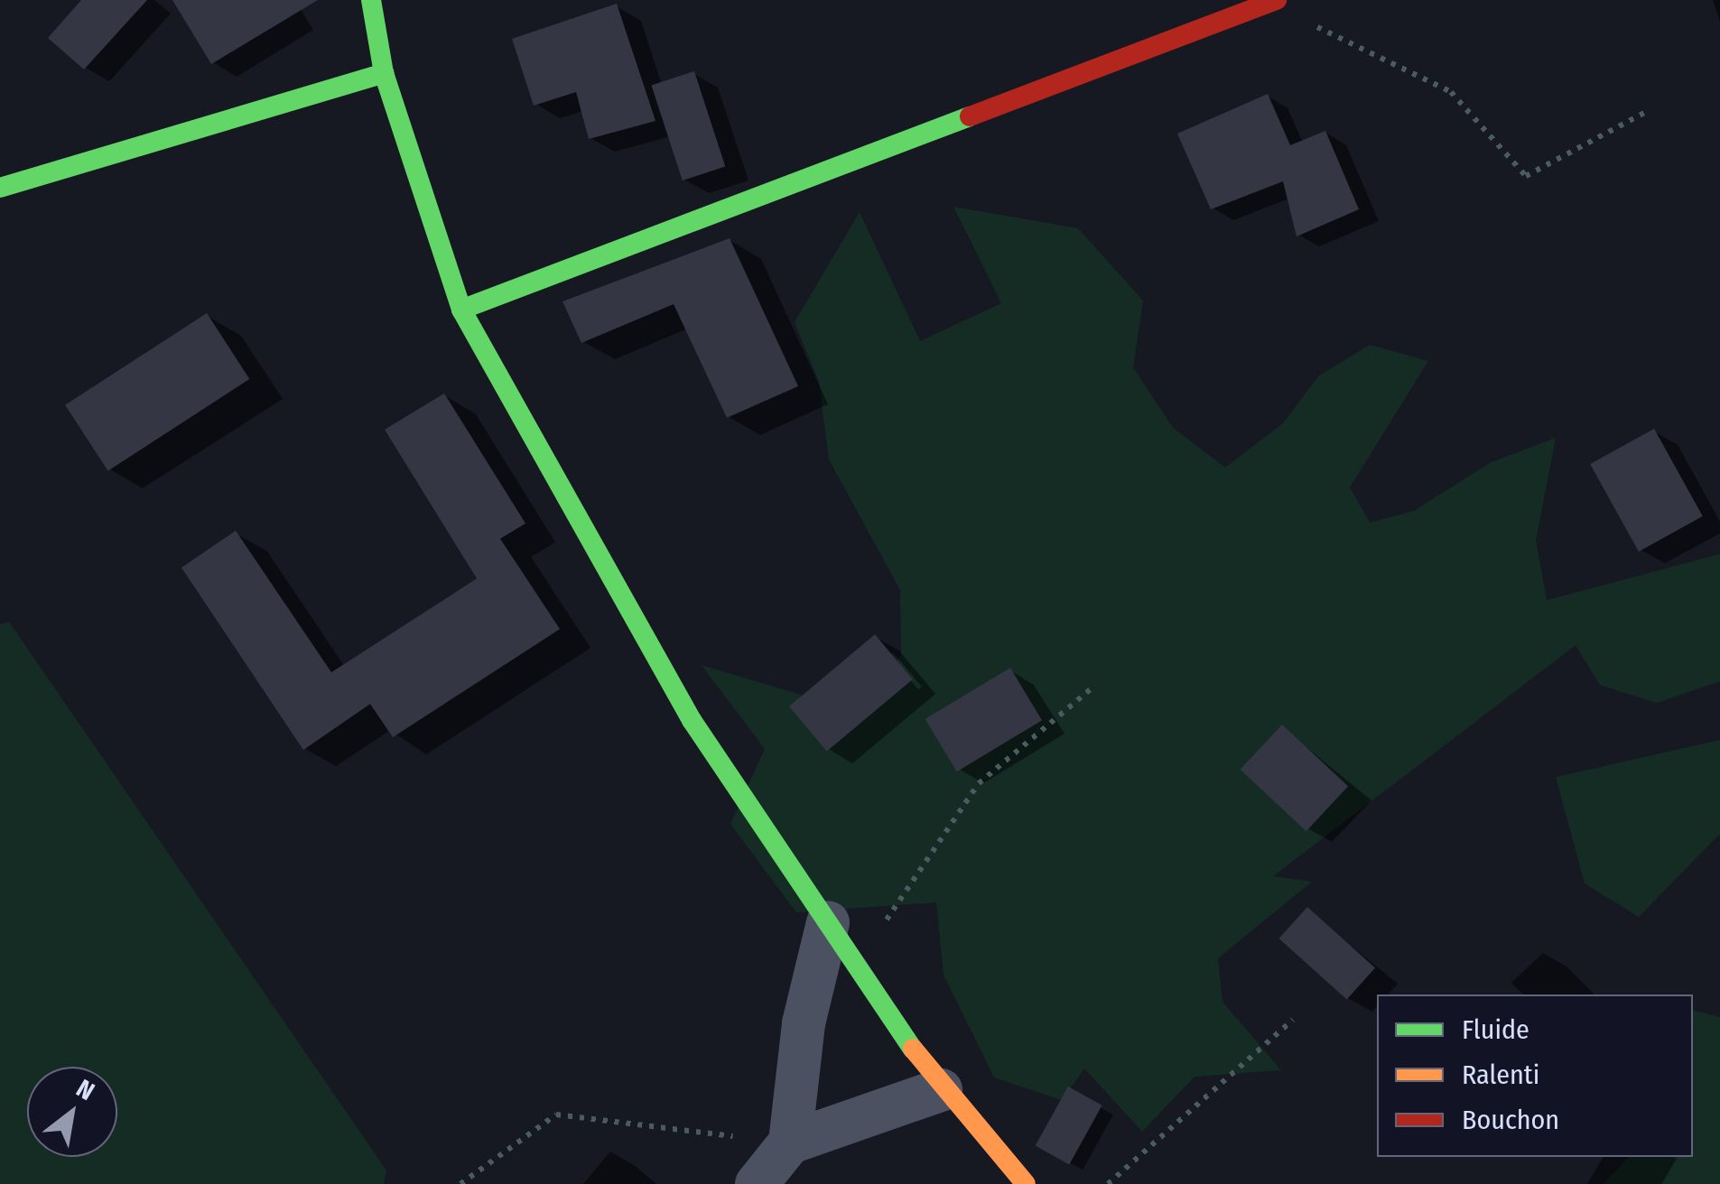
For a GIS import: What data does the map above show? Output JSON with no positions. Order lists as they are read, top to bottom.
{
  "legend": ["Fluide", "Ralenti", "Bouchon"],
  "north": "top right"
}
